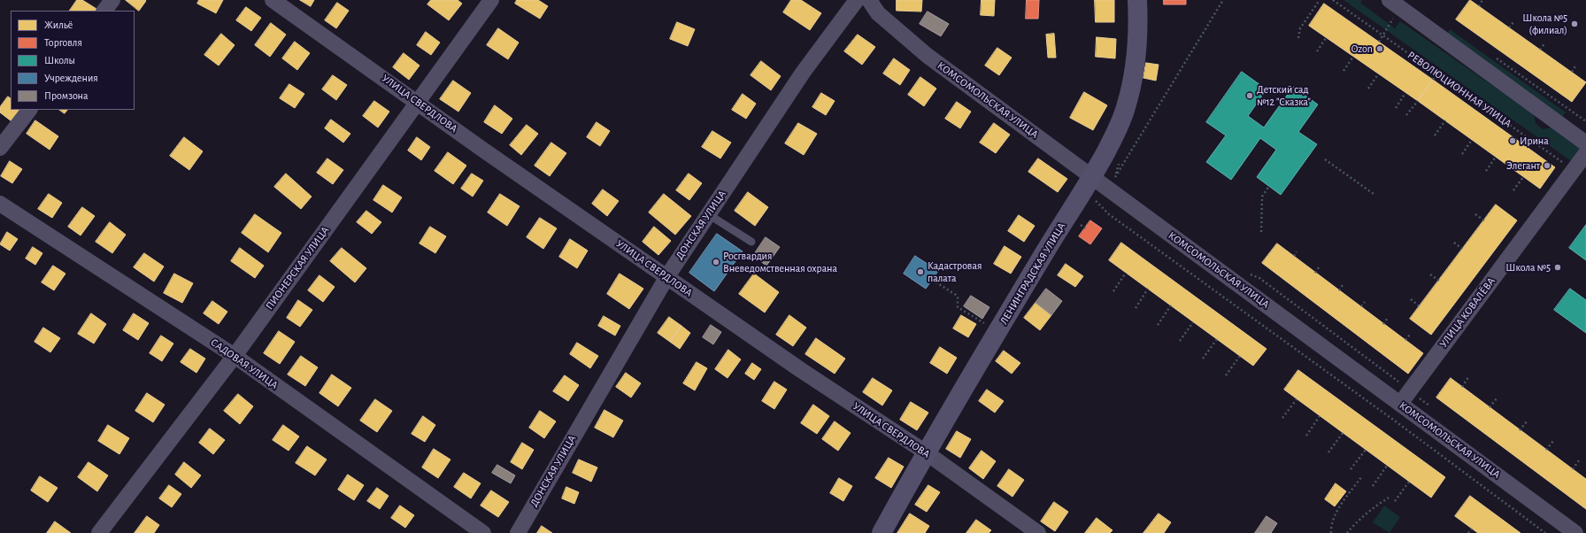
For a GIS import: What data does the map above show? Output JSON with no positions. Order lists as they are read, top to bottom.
{
  "streets": {
    "street": [
      "КОМСОМОЛЬСКАЯ УЛИЦА",
      "УЛИЦА СВЕРДЛОВА",
      "ДОНСКАЯ УЛИЦА",
      "ПИОНЕРСКАЯ УЛИЦА",
      "ЛЕНИНГРАДСКАЯ УЛИЦА",
      "УЛИЦА КОВАЛЁВА",
      "САДОВАЯ УЛИЦА"
    ],
    "path": ["РЕВОЛЮЦИОННАЯ УЛИЦА"]
  },
  "crossings": [
    ["РЕВОЛЮЦИОННАЯ УЛИЦА", "УЛИЦА КОВАЛЁВА"],
    ["КОМСОМОЛЬСКАЯ УЛИЦА", "ЛЕНИНГРАДСКАЯ УЛИЦА"],
    ["КОМСОМОЛЬСКАЯ УЛИЦА", "УЛИЦА КОВАЛЁВА"],
    ["УЛИЦА СВЕРДЛОВА", "ДОНСКАЯ УЛИЦА"],
    ["УЛИЦА СВЕРДЛОВА", "ПИОНЕРСКАЯ УЛИЦА"],
    ["УЛИЦА СВЕРДЛОВА", "ЛЕНИНГРАДСКАЯ УЛИЦА"],
    ["ПИОНЕРСКАЯ УЛИЦА", "САДОВАЯ УЛИЦА"]
  ],
  "places": [
    "Школа №5 (филиал)",
    "Ozon",
    "Детский сад №12 \"Сказка\"",
    "Ирина",
    "Элегант",
    "Росгвардия Вневедомственная охрана",
    "Школа №5",
    "Кадастровая палата"
  ],
  "legend": [
    "Жильё",
    "Торговля",
    "Школы",
    "Учреждения",
    "Промзона"
  ]
}
